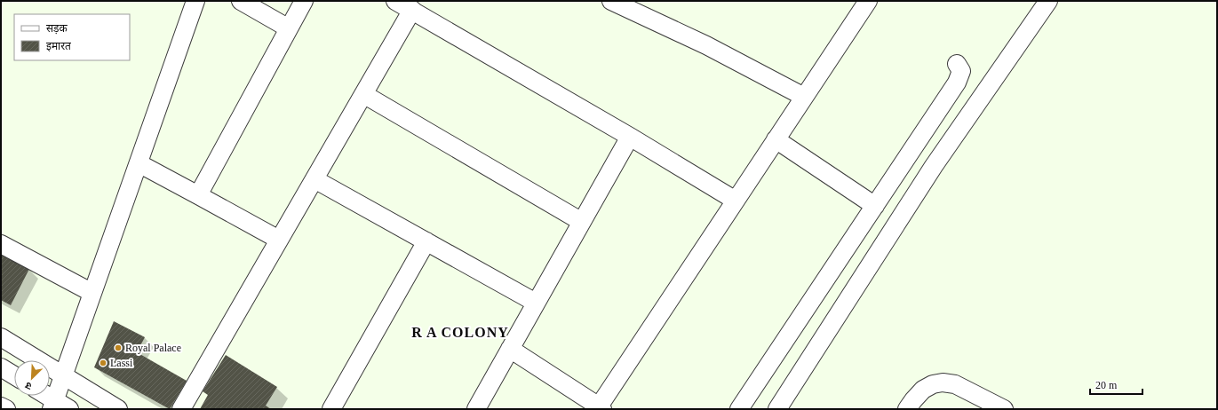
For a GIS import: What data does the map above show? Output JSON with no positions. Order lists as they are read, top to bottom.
{
  "districts": ["R A COLONY"],
  "places": ["Royal Palace", "Lassi"],
  "legend": ["सड़क", "इमारत"],
  "scale_bar": "20 m",
  "north": "bottom left"
}
